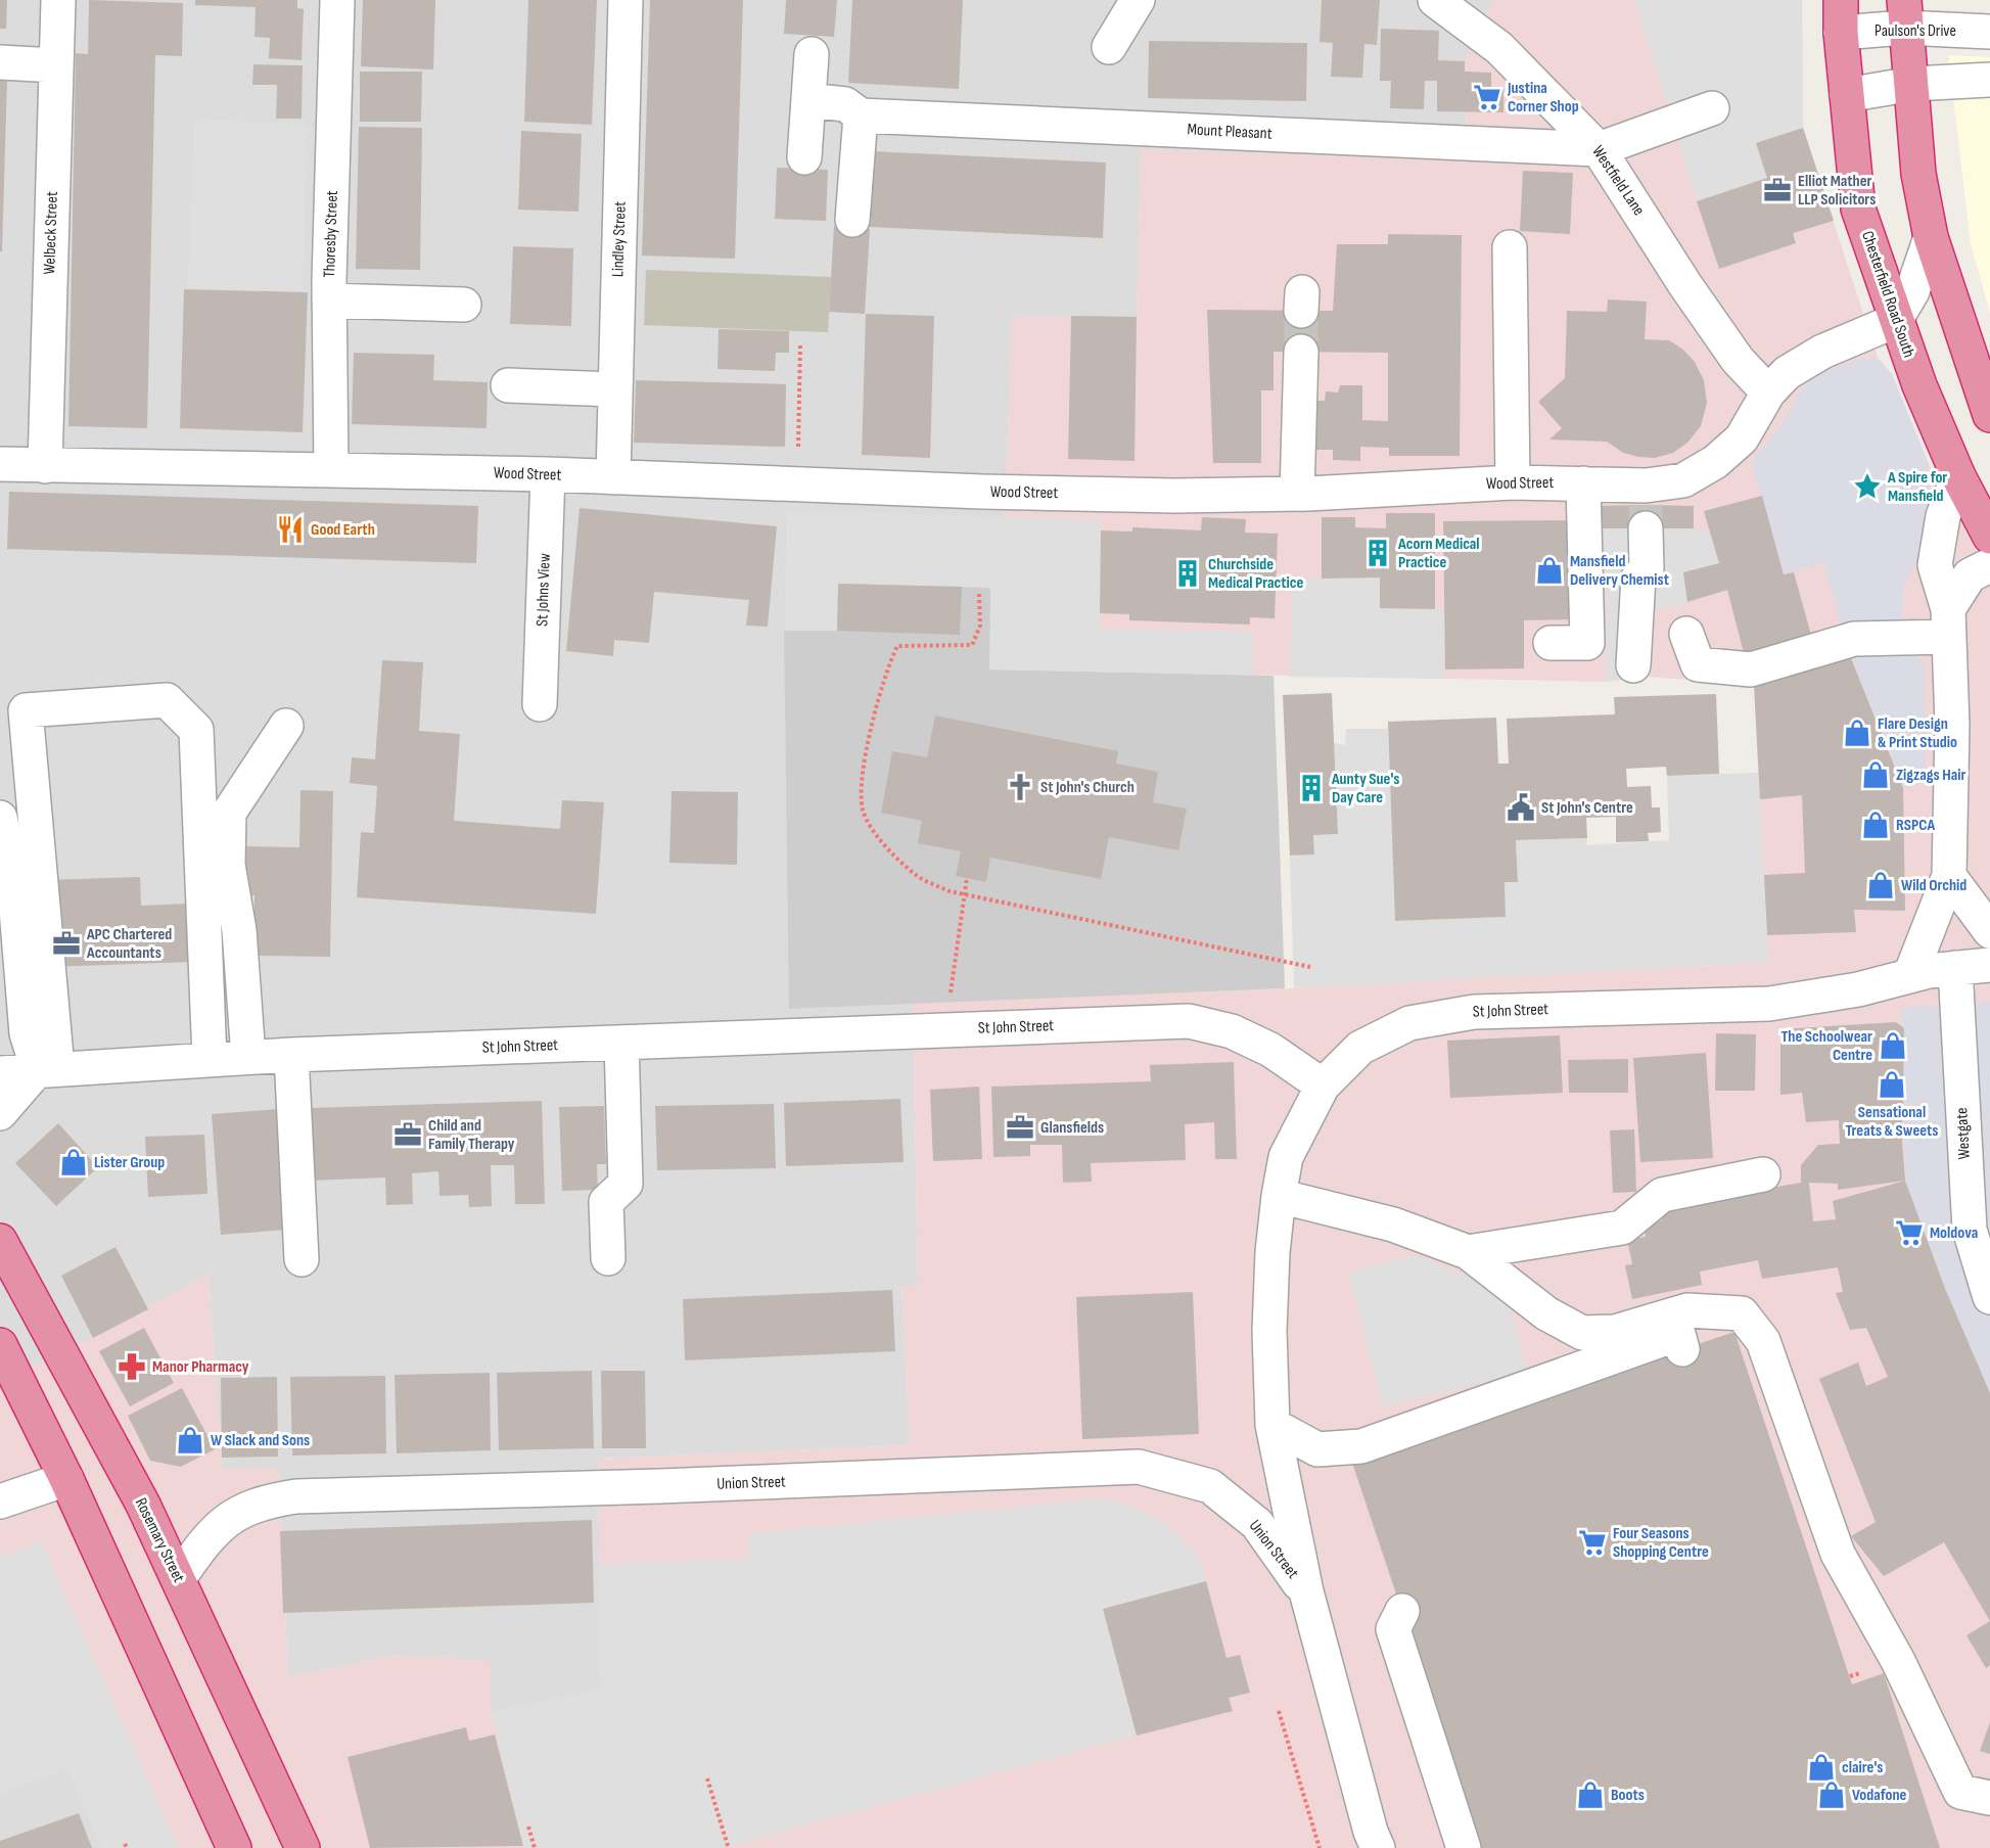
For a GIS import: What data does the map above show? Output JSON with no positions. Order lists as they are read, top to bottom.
{
  "streets": {
    "highway": ["Chesterfield Road South", "Rosemary Street"],
    "street": [
      "Paulson's Drive",
      "Mount Pleasant",
      "Westfield Lane",
      "Welbeck Street",
      "Thoresby Street",
      "Lindley Street",
      "Wood Street",
      "St Johns View",
      "St John Street",
      "Westgate",
      "Union Street"
    ]
  },
  "crossings": [
    ["Paulson's Drive", "Chesterfield Road South"],
    ["Mount Pleasant", "Westfield Lane"],
    ["Westfield Lane", "Wood Street"],
    ["Welbeck Street", "Wood Street"],
    ["Thoresby Street", "Wood Street"],
    ["Lindley Street", "Wood Street"],
    ["Chesterfield Road South", "Wood Street"],
    ["Wood Street", "St Johns View"],
    ["St John Street", "Westgate"],
    ["Union Street", "Rosemary Street"]
  ],
  "places": {
    "supermarket": ["Justina Corner Shop", "Moldova", "Four Seasons Shopping Centre"],
    "office": [
      "Elliot Mather LLP Solicitors",
      "APC Chartered Accountants",
      "Glansfields",
      "Child and Family Therapy"
    ],
    "place": ["A Spire for Mansfield"],
    "restaurant": ["Good Earth"],
    "building": ["Acorn Medical Practice", "Churchside Medical Practice", "Aunty Sue's Day Care"],
    "shop": [
      "Mansfield Delivery Chemist",
      "Flare Design & Print Studio",
      "Zigzags Hair",
      "RSPCA",
      "Wild Orchid",
      "The Schoolwear Centre",
      "Sensational Treats & Sweets",
      "Lister Group",
      "W Slack and Sons",
      "claire's",
      "Boots",
      "Vodafone"
    ],
    "church": ["St John's Church"],
    "public building": ["St John's Centre"],
    "pharmacy": ["Manor Pharmacy"]
  }
}
